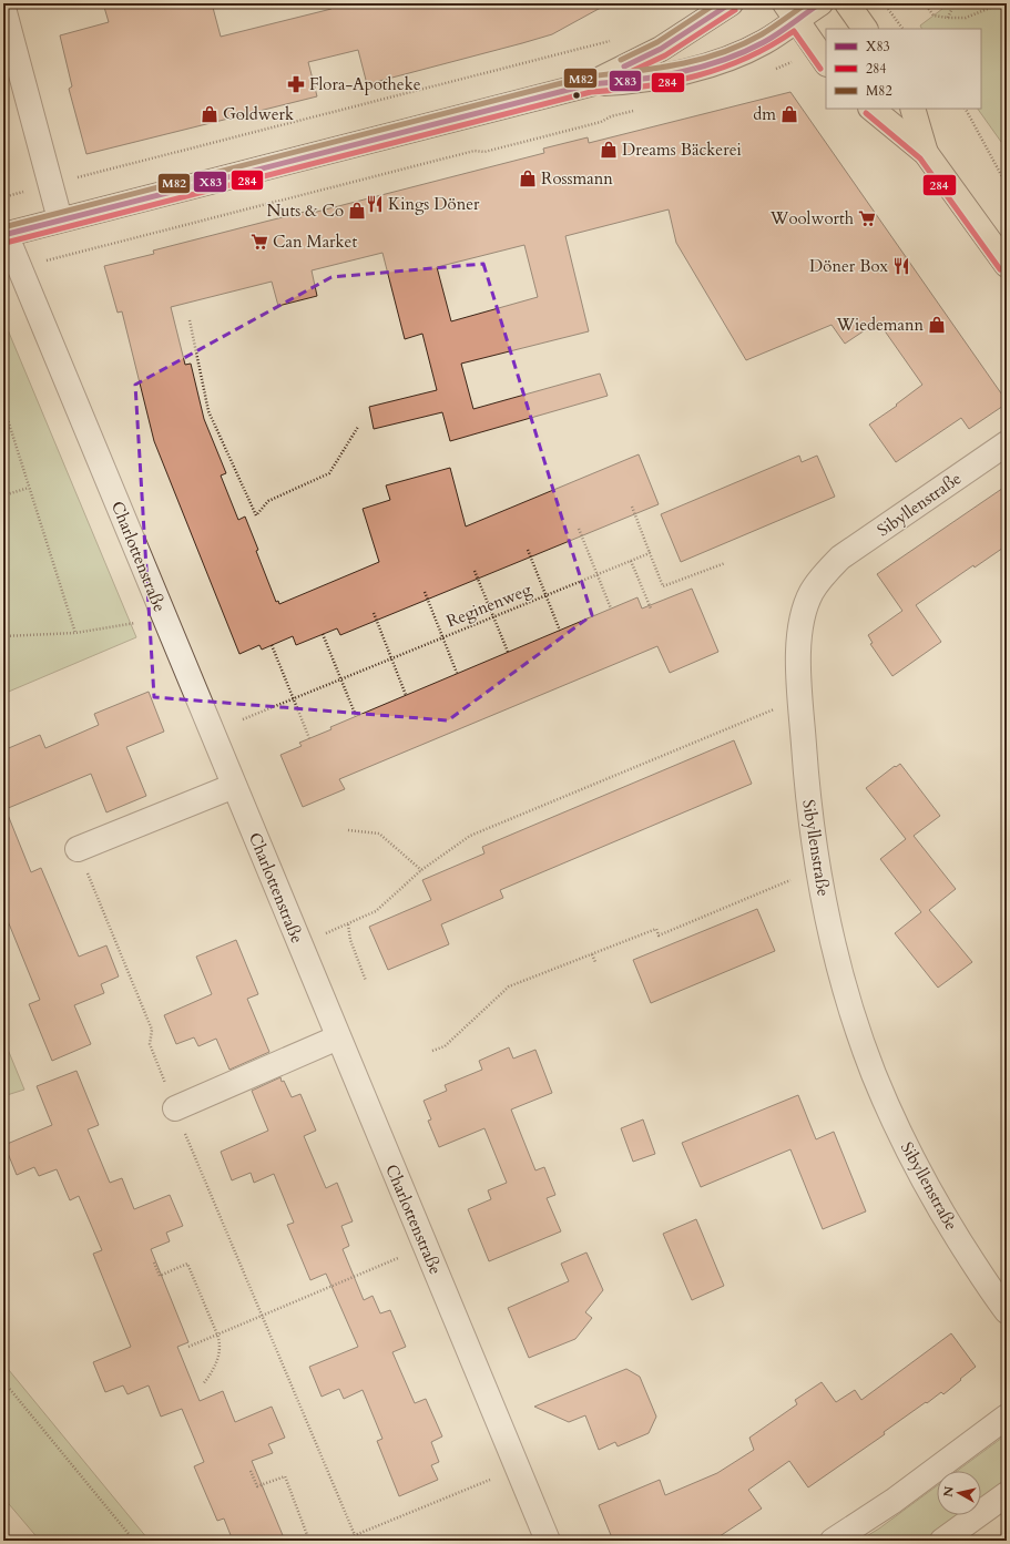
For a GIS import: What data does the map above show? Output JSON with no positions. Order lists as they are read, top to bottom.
{
  "streets": {
    "street": ["Sibyllenstraße", "Charlottenstraße"],
    "path": ["Reginenweg"]
  },
  "places": {
    "pharmacy": ["Flora-Apotheke"],
    "shop": [
      "Goldwerk",
      "dm",
      "Dreams Bäckerei",
      "Rossmann",
      "Nuts & Co",
      "Wiedemann"
    ],
    "restaurant": ["Kings Döner", "Döner Box"],
    "supermarket": ["Woolworth", "Can Market"]
  },
  "lines": ["transit line X83", "transit line M82", "transit line 284"],
  "legend": ["X83", "284", "M82"],
  "north": "left"
}
